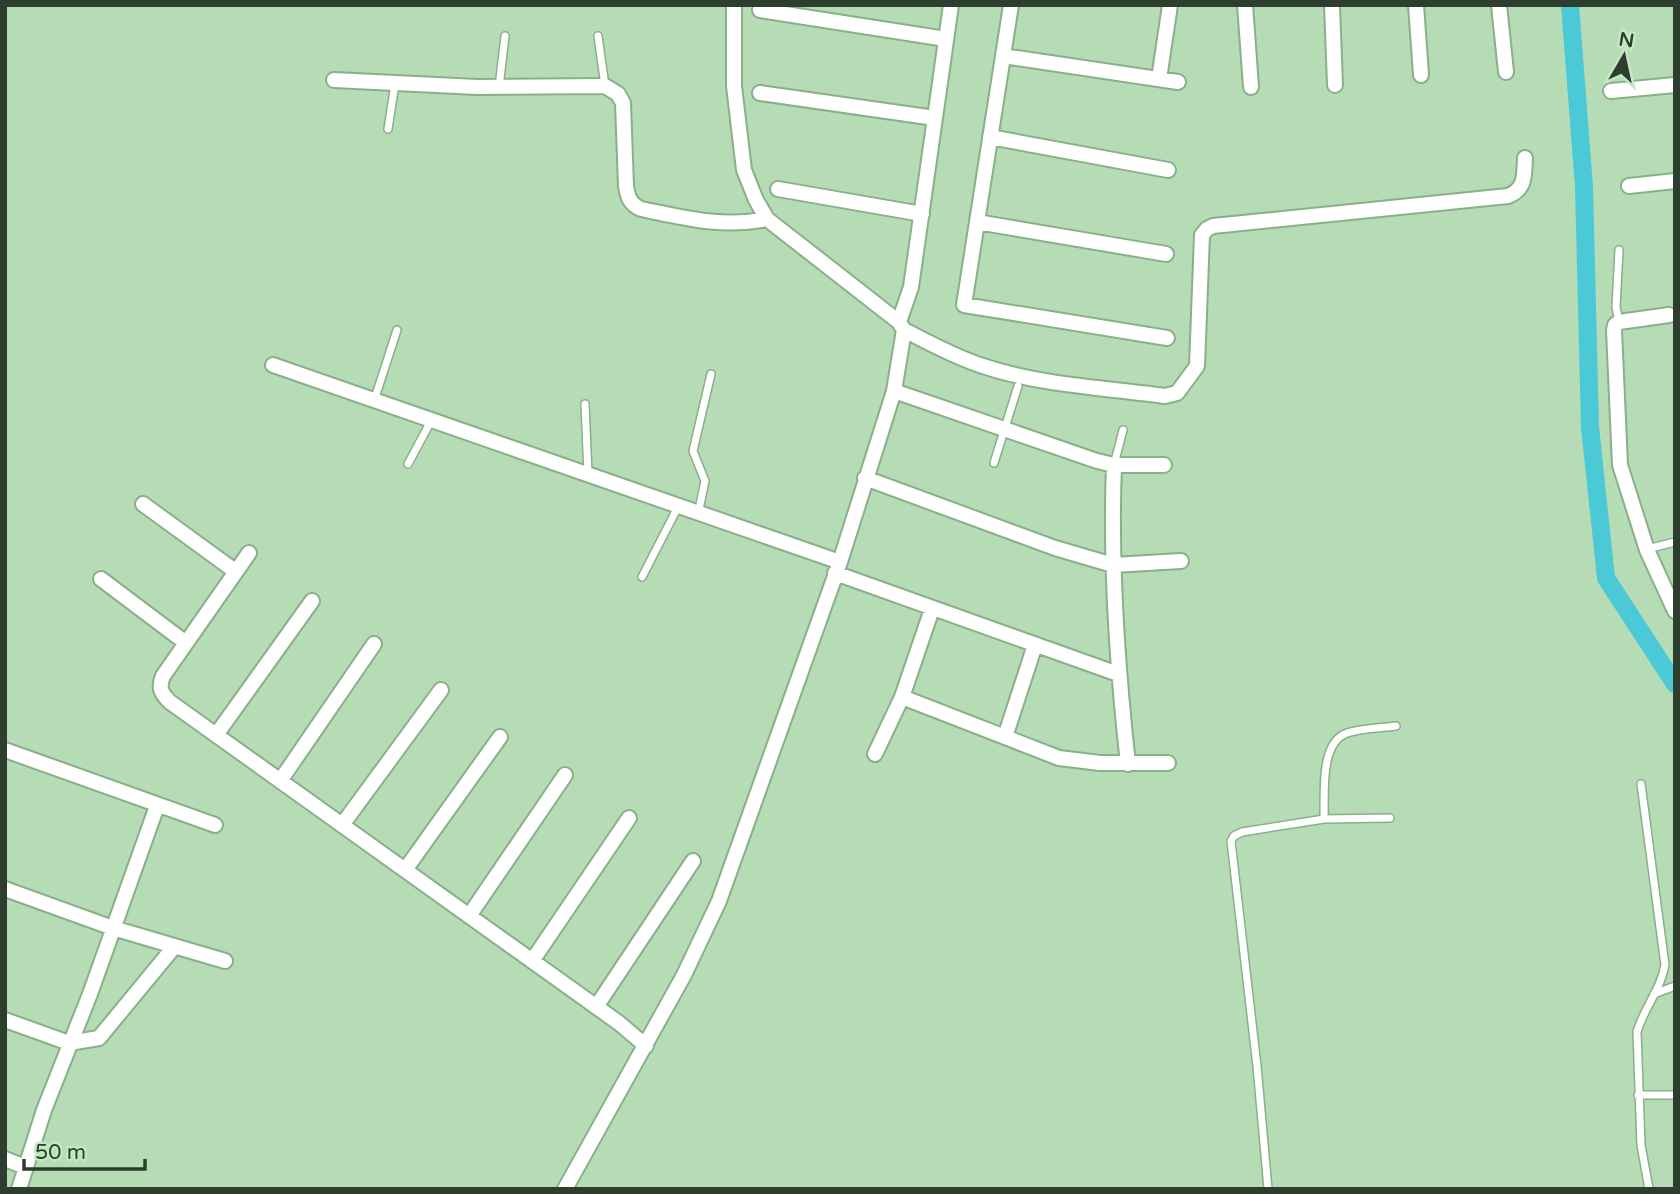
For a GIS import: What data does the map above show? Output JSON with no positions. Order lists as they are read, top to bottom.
{
  "scale_bar": "50 m",
  "north": "top"
}
